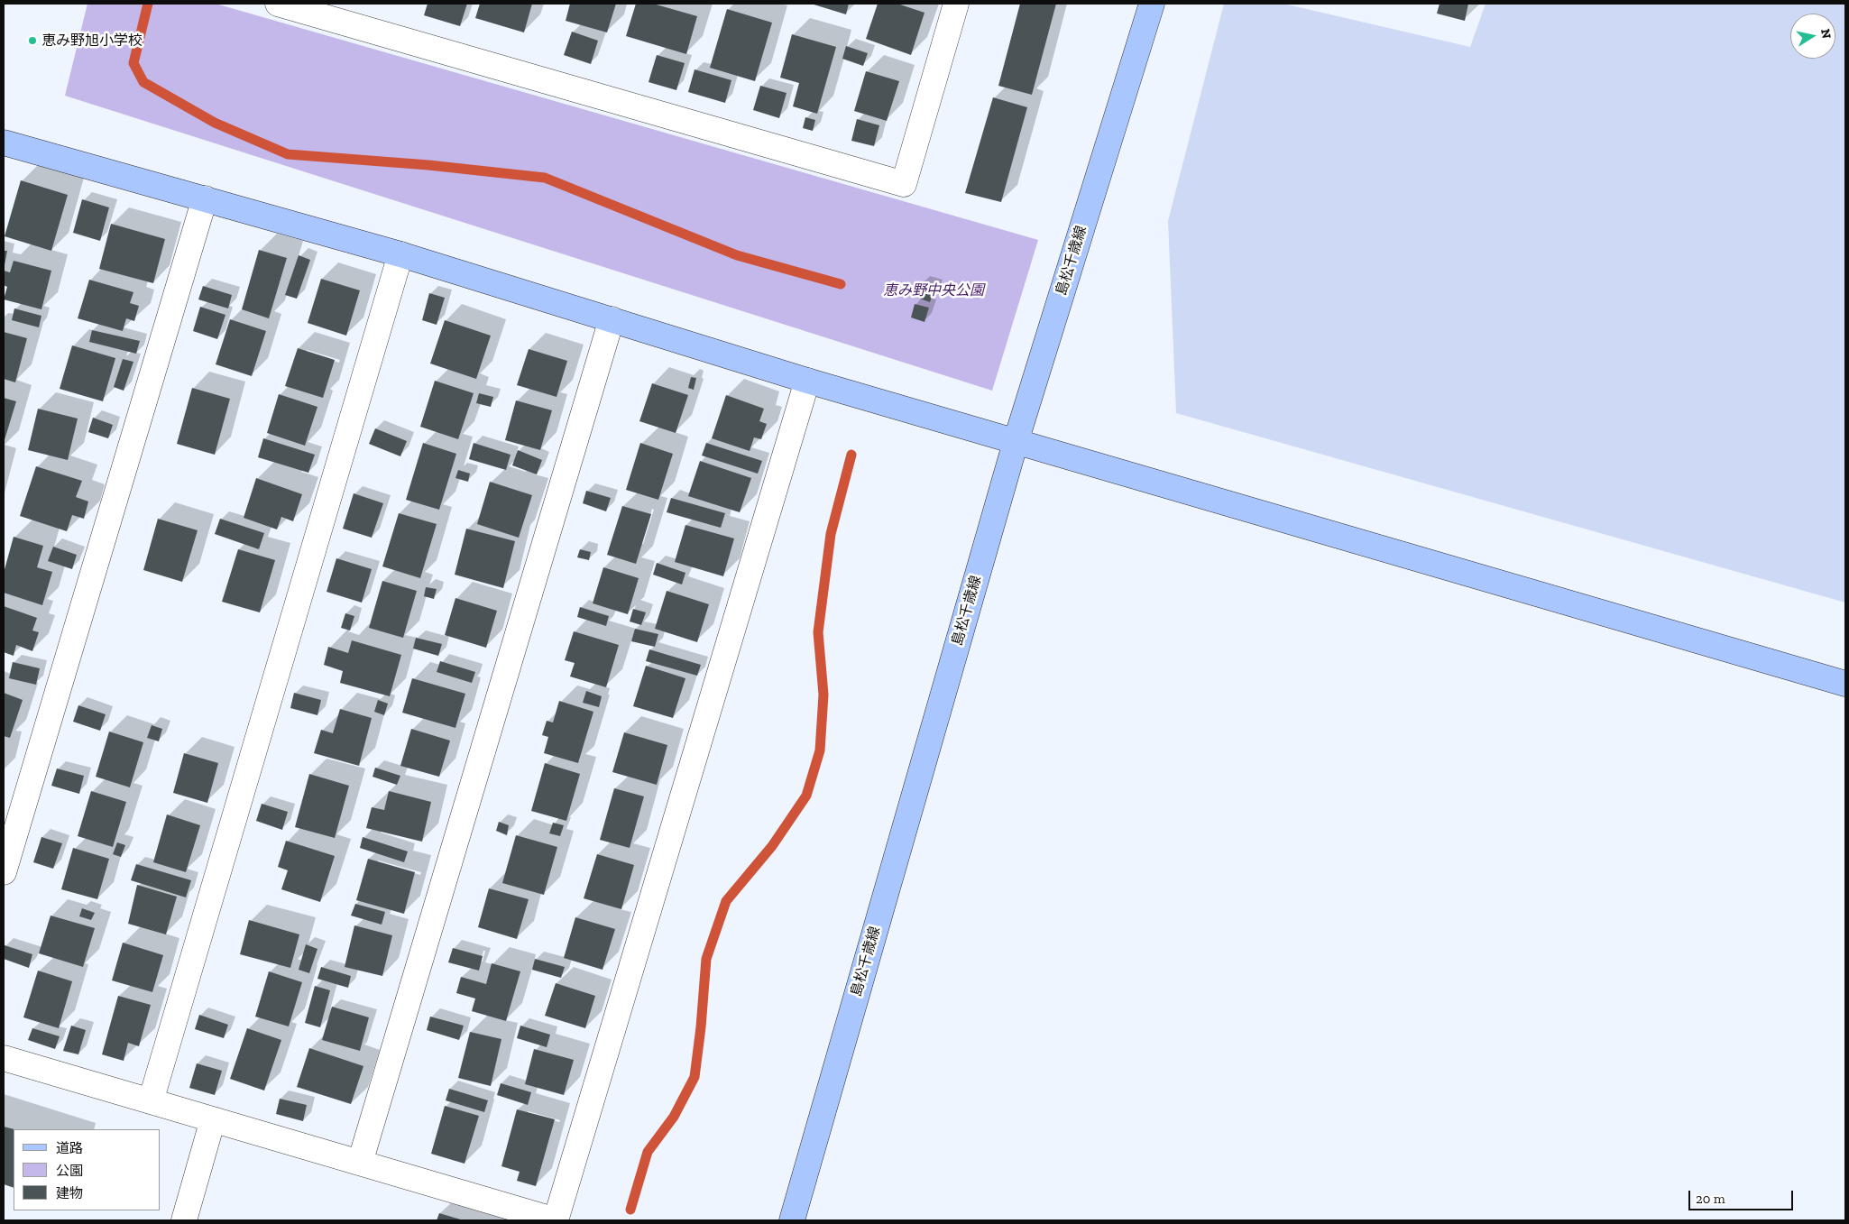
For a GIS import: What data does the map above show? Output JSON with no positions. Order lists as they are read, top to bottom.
{
  "streets": {
    "street": ["島松千歳線"]
  },
  "parks": ["恵み野中央公園"],
  "places": ["恵み野旭小学校"],
  "legend": ["道路", "公園", "建物"],
  "scale_bar": "20 m",
  "north": "right"
}
